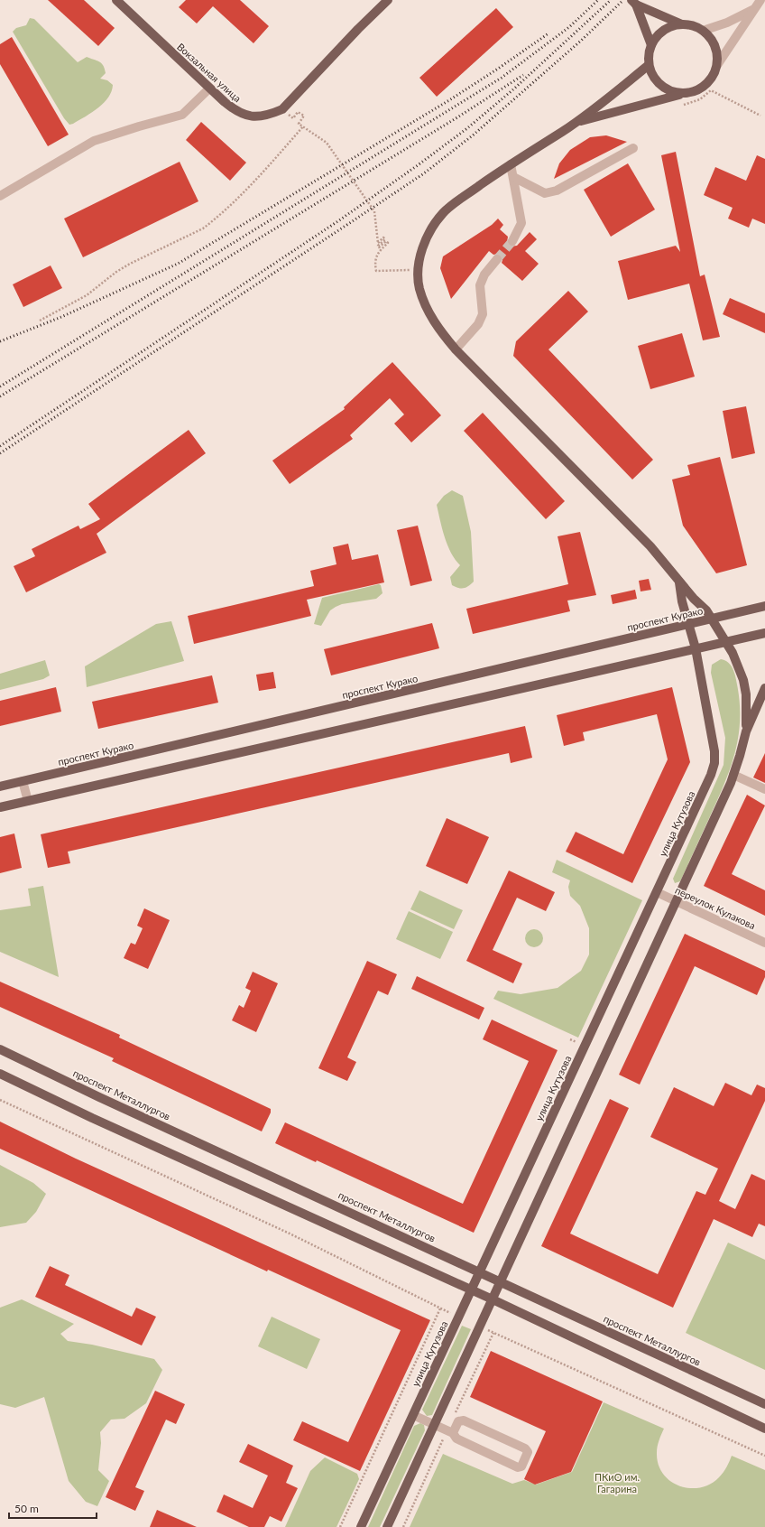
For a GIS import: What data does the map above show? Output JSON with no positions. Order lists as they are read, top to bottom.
{
  "streets": {
    "main road": [
      "Вокзальная улица",
      "проспект Курако",
      "улица Кутузова",
      "проспект Металлургов"
    ],
    "street": ["переулок Кулакова"]
  },
  "crossings": [
    ["проспект Курако", "улица Кутузова"],
    ["улица Кутузова", "переулок Кулакова"],
    ["улица Кутузова", "проспект Металлургов"]
  ],
  "parks": ["ПКиО им. Гагарина"],
  "scale_bar": "50 m"
}
